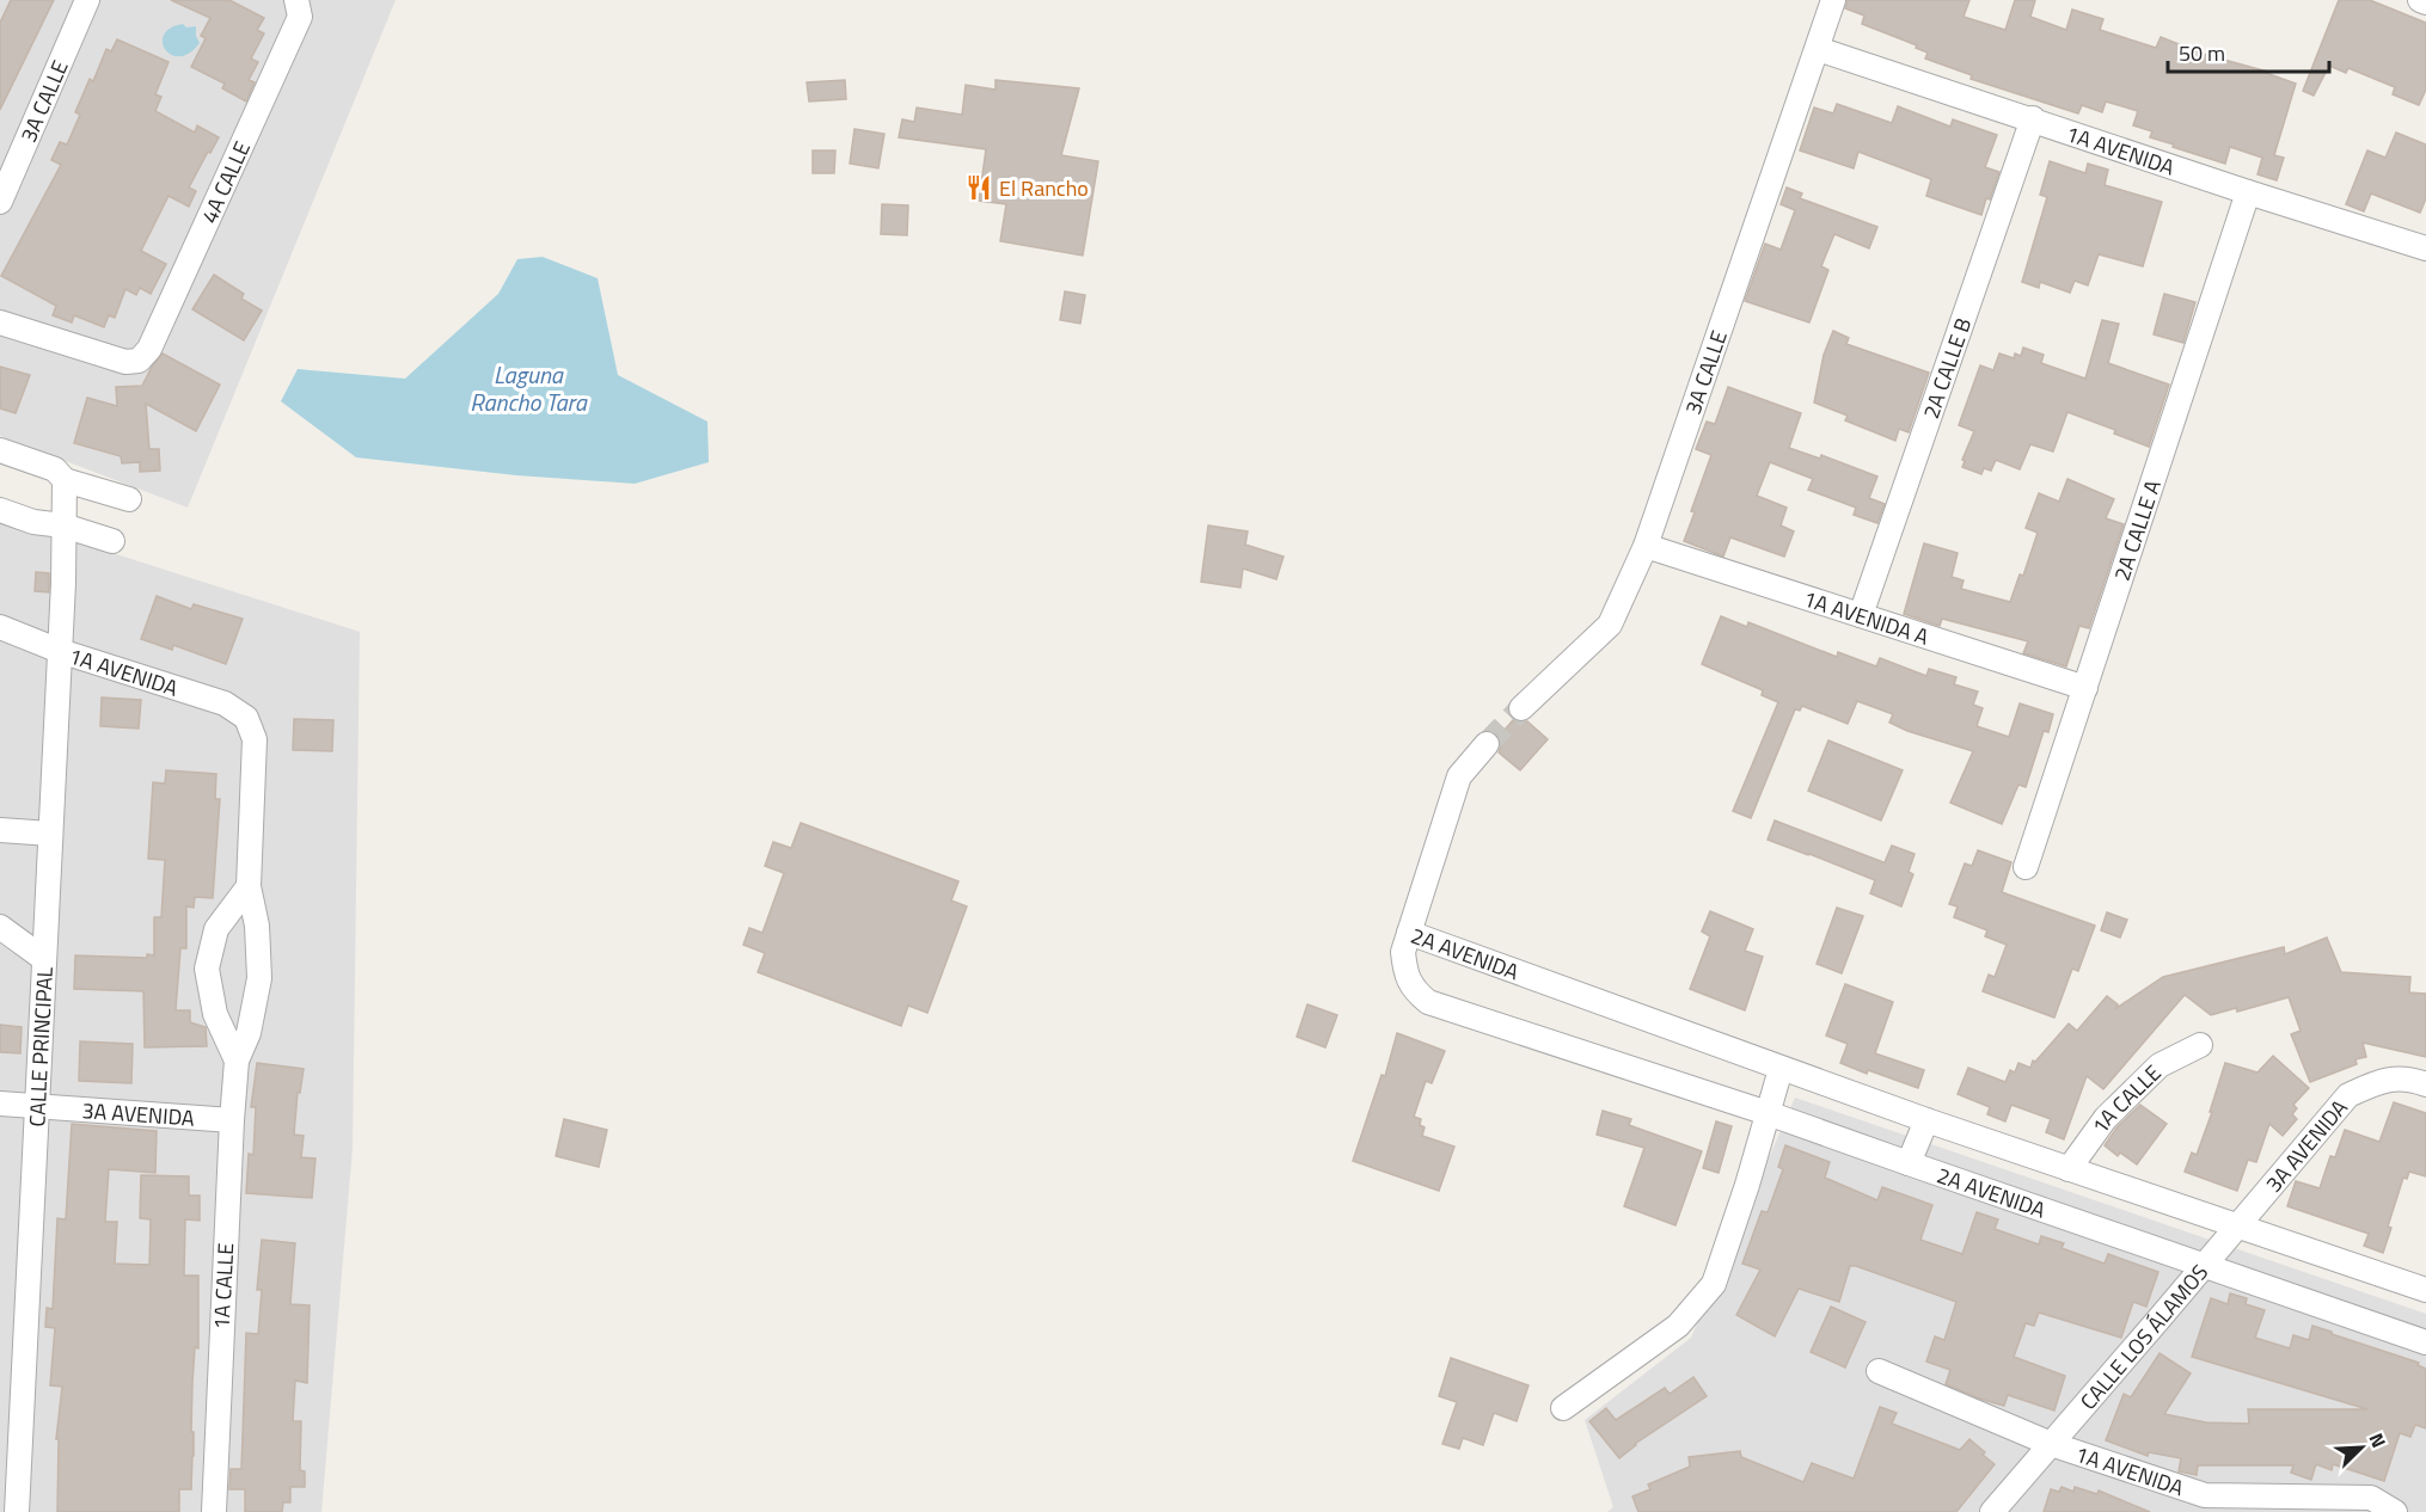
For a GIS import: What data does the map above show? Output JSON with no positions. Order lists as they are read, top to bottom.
{
  "streets": {
    "street": [
      "3A CALLE",
      "1A AVENIDA",
      "4A CALLE",
      "2A CALLE B",
      "2A CALLE A",
      "1A AVENIDA A",
      "2A AVENIDA",
      "CALLE PRINCIPAL",
      "1A CALLE",
      "3A AVENIDA",
      "CALLE LOS ÁLAMOS"
    ]
  },
  "crossings": [
    ["3A CALLE", "1A AVENIDA"],
    ["3A CALLE", "1A AVENIDA A"],
    ["1A AVENIDA", "2A CALLE B"],
    ["1A AVENIDA", "2A CALLE A"],
    ["1A AVENIDA", "CALLE PRINCIPAL"],
    ["1A AVENIDA", "1A CALLE"],
    ["1A AVENIDA", "CALLE LOS ÁLAMOS"],
    ["2A CALLE B", "1A AVENIDA A"],
    ["2A CALLE A", "1A AVENIDA A"],
    ["2A AVENIDA", "1A CALLE"],
    ["2A AVENIDA", "3A AVENIDA"],
    ["2A AVENIDA", "CALLE LOS ÁLAMOS"],
    ["CALLE PRINCIPAL", "3A AVENIDA"],
    ["1A CALLE", "3A AVENIDA"],
    ["3A AVENIDA", "CALLE LOS ÁLAMOS"]
  ],
  "water": ["Laguna Rancho Tara"],
  "places": {
    "restaurant": ["El Rancho"]
  },
  "scale_bar": "50 m",
  "north": "top right"
}
